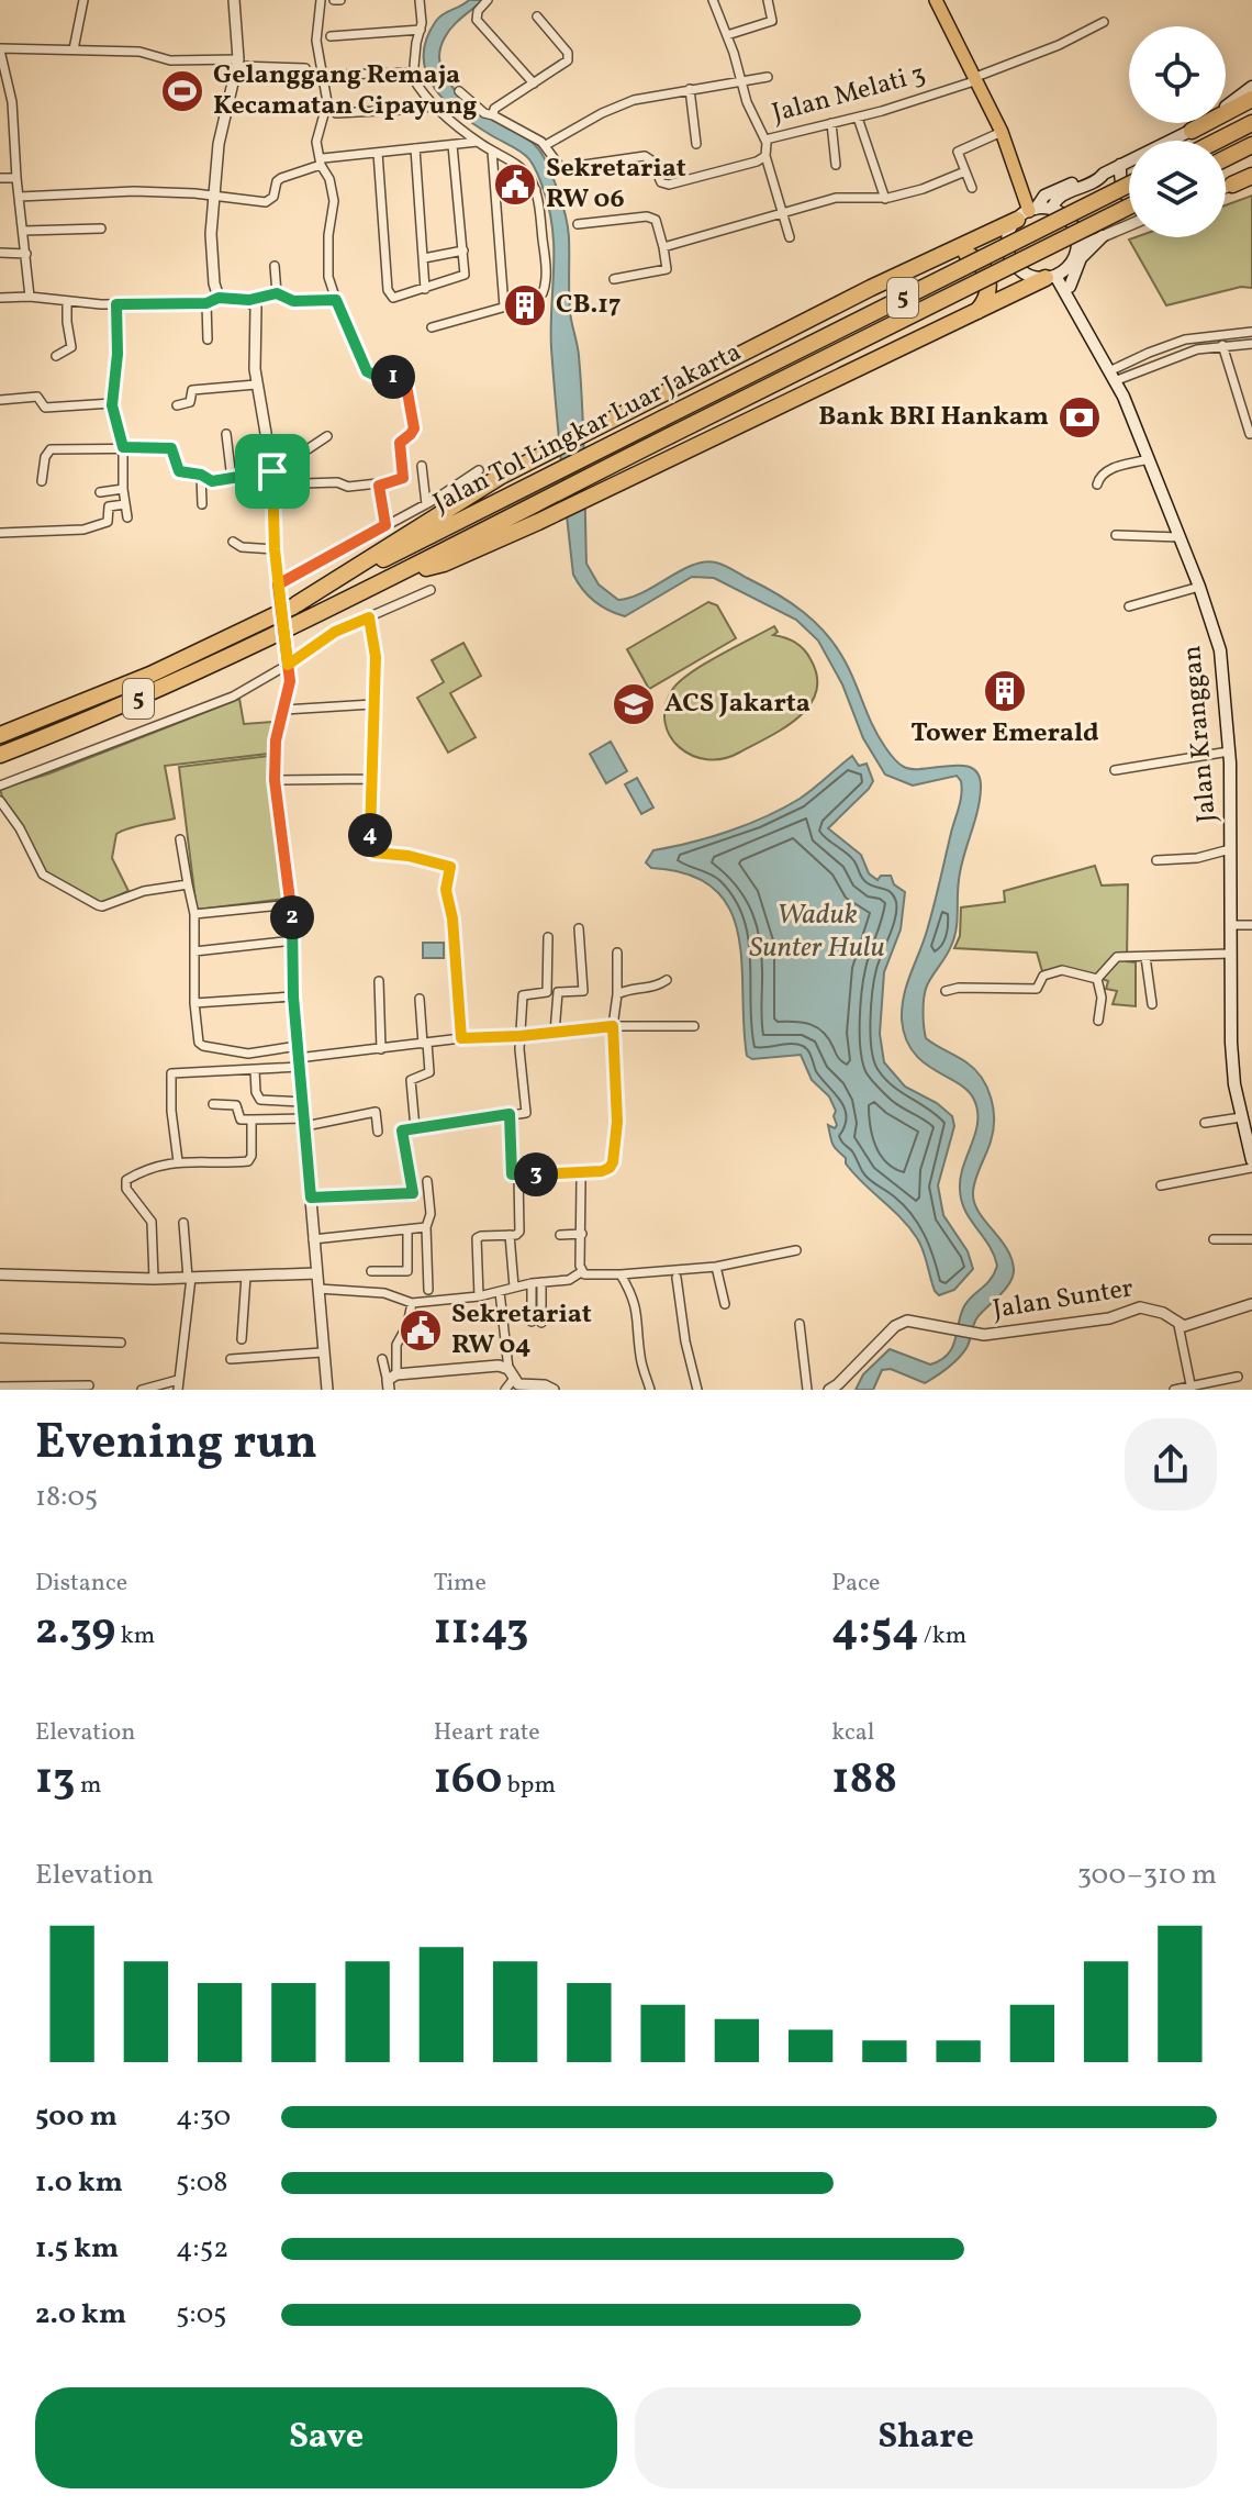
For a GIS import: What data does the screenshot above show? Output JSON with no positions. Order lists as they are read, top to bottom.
{
  "streets": {
    "highway": ["5", "Jalan Tol Lingkar Luar Jakarta"],
    "main road": ["Jalan Kranggan"],
    "street": ["Jalan Melati 3", "Jalan Sunter"]
  },
  "water": ["Waduk Sunter Hulu"],
  "places": {
    "sports": ["Gelanggang Remaja Kecamatan Cipayung"],
    "public building": ["Sekretariat RW 06", "Sekretariat RW 04"],
    "building": ["CB.17", "Tower Emerald"],
    "bank": ["Bank BRI Hankam"],
    "school or university": ["ACS Jakarta"]
  },
  "page": {
    "pins": [
      "1",
      "4",
      "2",
      "3"
    ],
    "heading": ["Evening run", "18:05"],
    "stats": [
      ["Distance", "2.39 km"],
      ["Time", "11:43"],
      ["Pace", "4:54 /km"],
      ["Elevation", "13 m"],
      ["Heart rate", "160 bpm"],
      ["kcal", "188"]
    ],
    "chart": ["Elevation", "300–310 m"],
    "list": [
      {
        "name": "500 m",
        "note": "4:30"
      },
      {
        "name": "1.0 km",
        "note": "5:08"
      },
      {
        "name": "1.5 km",
        "note": "4:52"
      },
      {
        "name": "2.0 km",
        "note": "5:05"
      }
    ],
    "buttons": ["Save", "Share"]
  }
}
